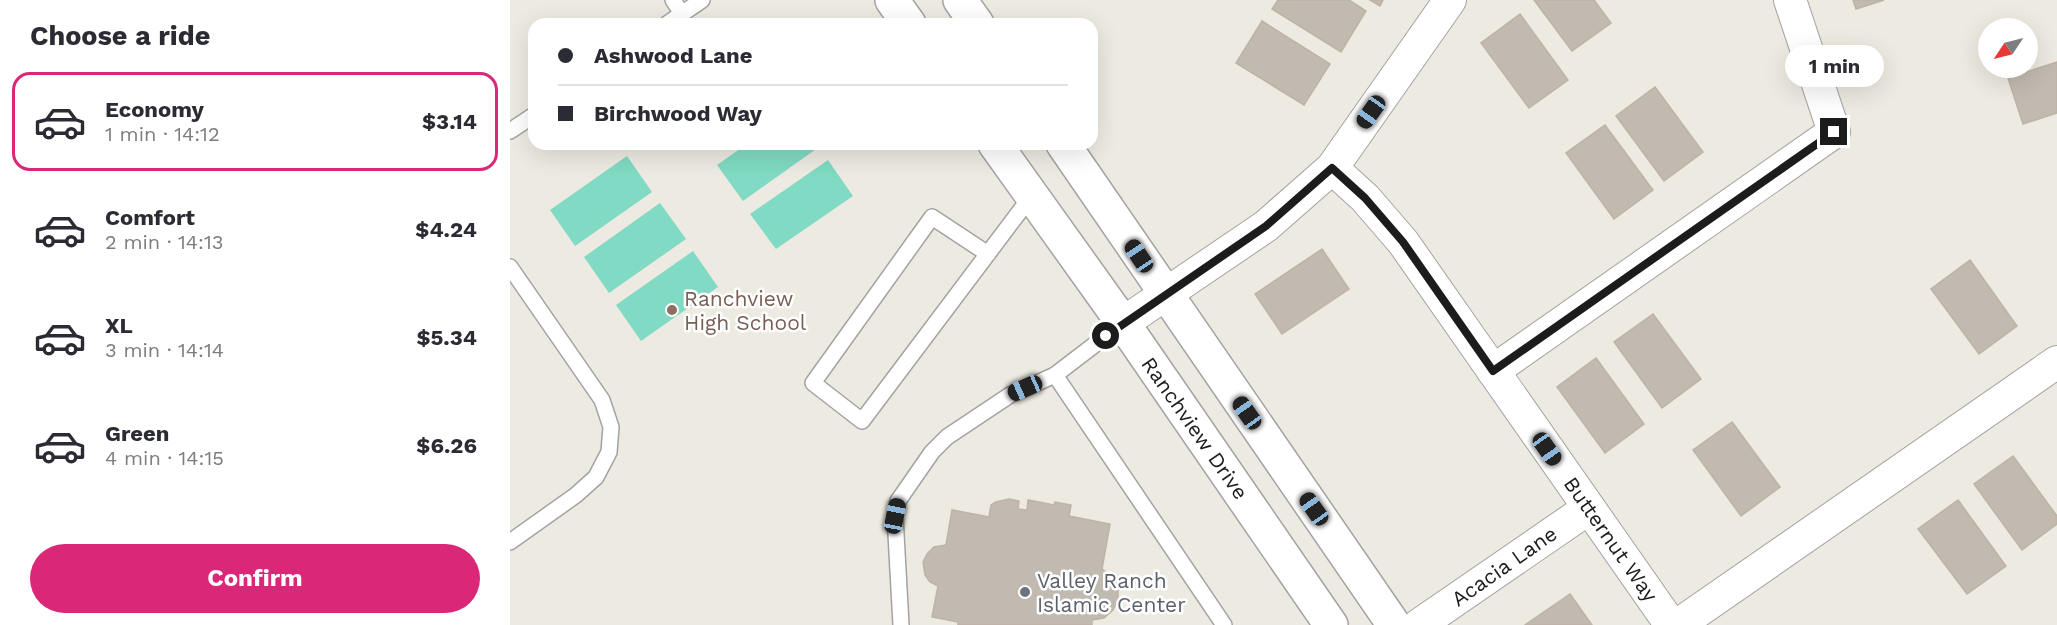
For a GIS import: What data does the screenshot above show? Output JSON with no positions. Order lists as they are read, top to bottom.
{
  "streets": {
    "street": ["Ranchview Drive", "Butternut Way", "Acacia Lane"]
  },
  "crossings": [
    ["Butternut Way", "Acacia Lane"]
  ],
  "places": ["Ranchview High School", "Valley Ranch Islamic Center"],
  "north": "bottom left",
  "page": {
    "heading": "Choose a ride",
    "banner": ["Ashwood Lane", "Birchwood Way"],
    "bubble": "1 min",
    "list": [
      {
        "name": "Economy",
        "note": "1 min · 14:12",
        "value": "$3.14"
      },
      {
        "name": "Comfort",
        "note": "2 min · 14:13",
        "value": "$4.24"
      },
      {
        "name": "XL",
        "note": "3 min · 14:14",
        "value": "$5.34"
      },
      {
        "name": "Green",
        "note": "4 min · 14:15",
        "value": "$6.26"
      }
    ],
    "buttons": "Confirm"
  }
}
